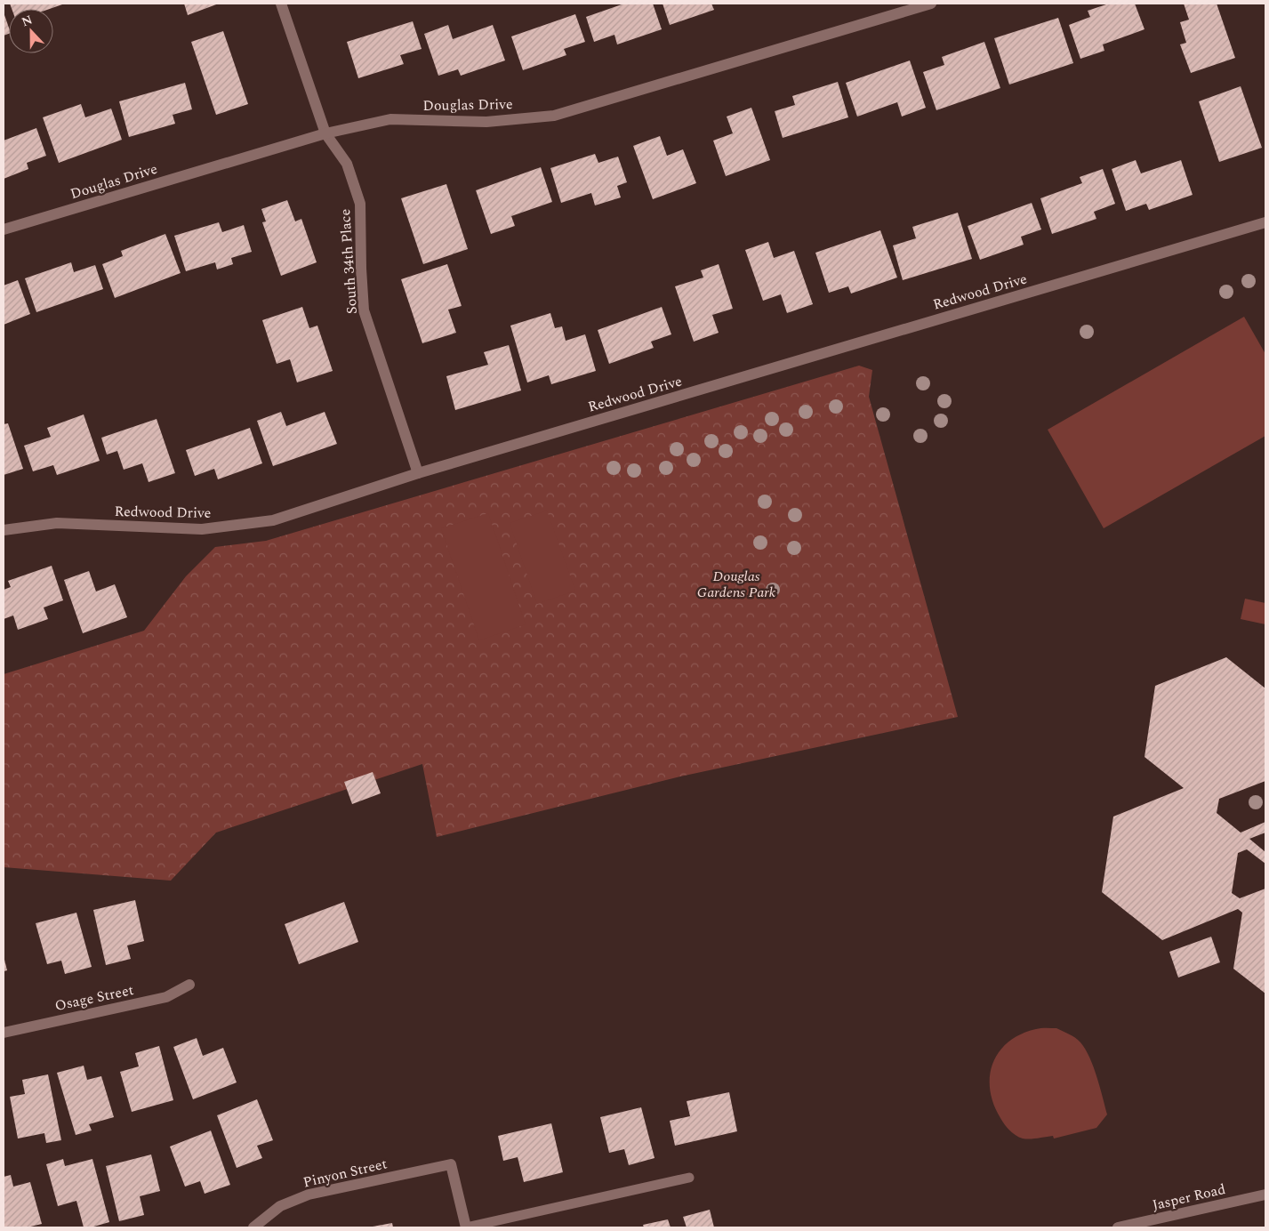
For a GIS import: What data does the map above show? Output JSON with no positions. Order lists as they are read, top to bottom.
{
  "streets": {
    "street": [
      "Douglas Drive",
      "South 34th Place",
      "Redwood Drive",
      "Osage Street",
      "Pinyon Street",
      "Jasper Road"
    ]
  },
  "crossings": [
    ["Douglas Drive", "South 34th Place"],
    ["South 34th Place", "Redwood Drive"]
  ],
  "parks": ["Douglas Gardens Park"],
  "north": "top"
}
